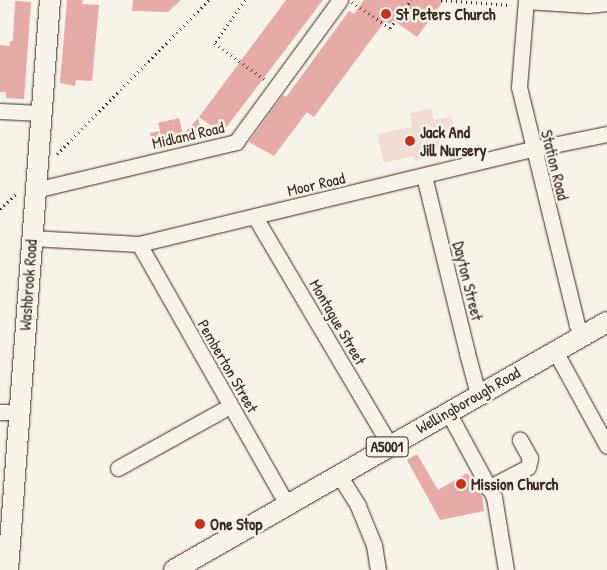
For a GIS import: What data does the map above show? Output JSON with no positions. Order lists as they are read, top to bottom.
{
  "streets": {
    "main road": ["Washbrook Road", "Wellingborough Road", "A5001"],
    "street": [
      "Midland Road",
      "Station Road",
      "Moor Road",
      "Dayton Street",
      "Montague Street",
      "Pemberton Street"
    ]
  },
  "crossings": [
    ["Midland Road", "Washbrook Road"],
    ["Station Road", "Moor Road"],
    ["Station Road", "Wellingborough Road"],
    ["Moor Road", "Dayton Street"],
    ["Moor Road", "Washbrook Road"],
    ["Moor Road", "Montague Street"],
    ["Moor Road", "Pemberton Street"],
    ["Dayton Street", "Wellingborough Road"],
    ["Montague Street", "Wellingborough Road"],
    ["Pemberton Street", "Wellingborough Road"]
  ],
  "places": [
    "St Peters Church",
    "Jack And Jill Nursery",
    "Mission Church",
    "One Stop"
  ]
}
